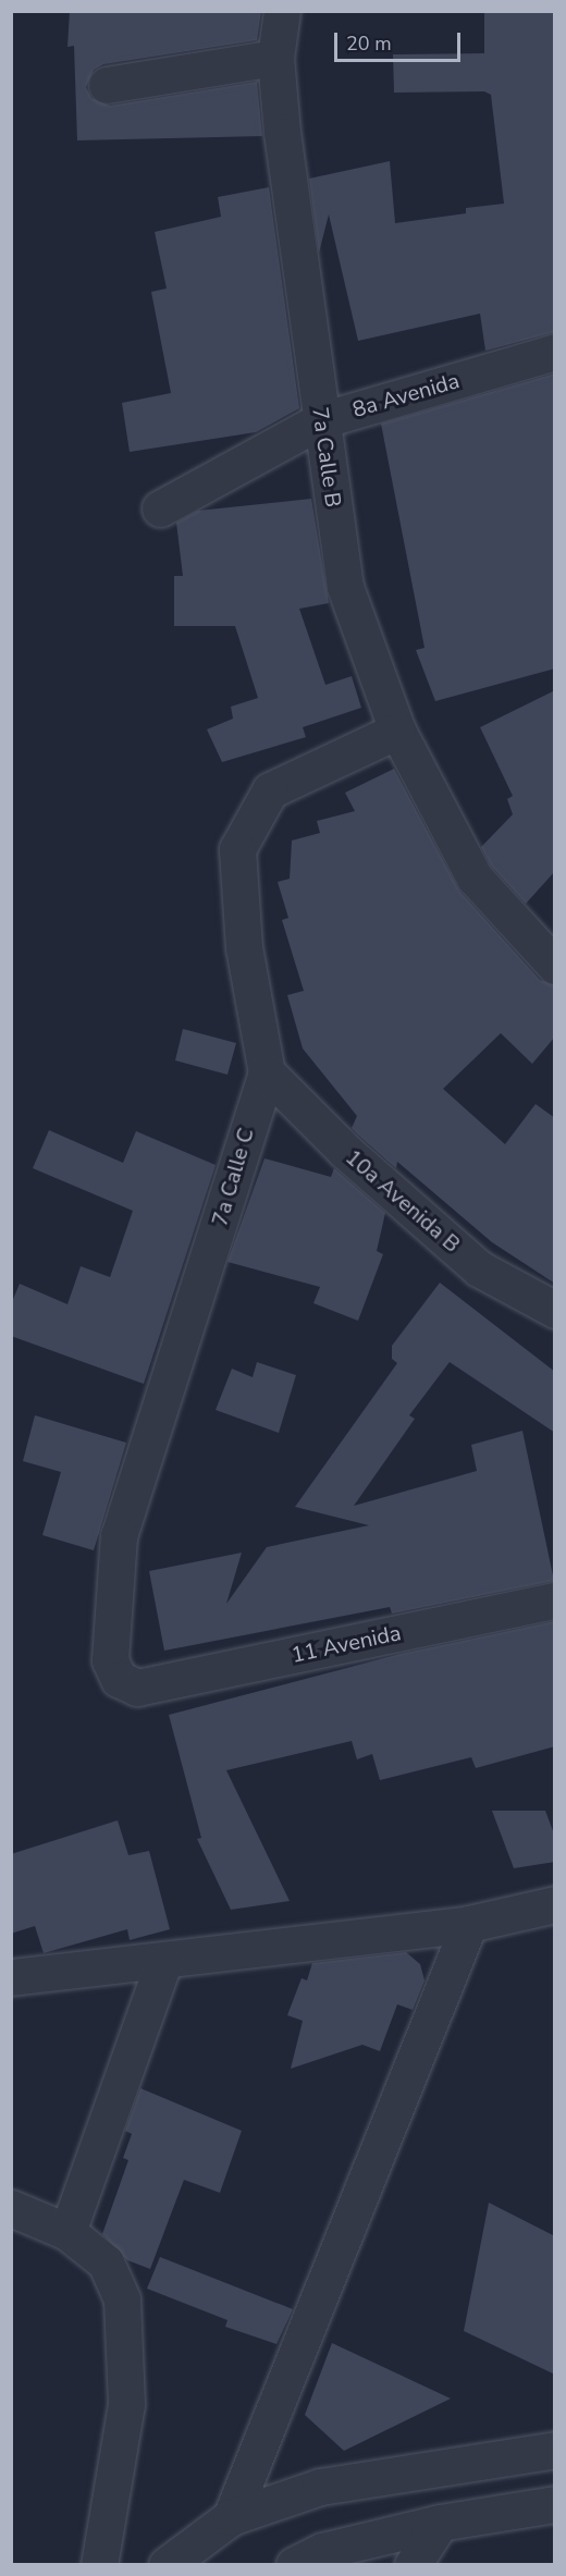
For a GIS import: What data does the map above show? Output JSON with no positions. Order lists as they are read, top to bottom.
{
  "streets": {
    "street": [
      "8a Avenida",
      "7a Calle B",
      "7a Calle C",
      "10a Avenida B",
      "11 Avenida"
    ]
  },
  "crossings": [
    ["8a Avenida", "7a Calle B"],
    ["7a Calle B", "7a Calle C"],
    ["7a Calle C", "10a Avenida B"],
    ["7a Calle C", "11 Avenida"]
  ],
  "scale_bar": "20 m"
}
